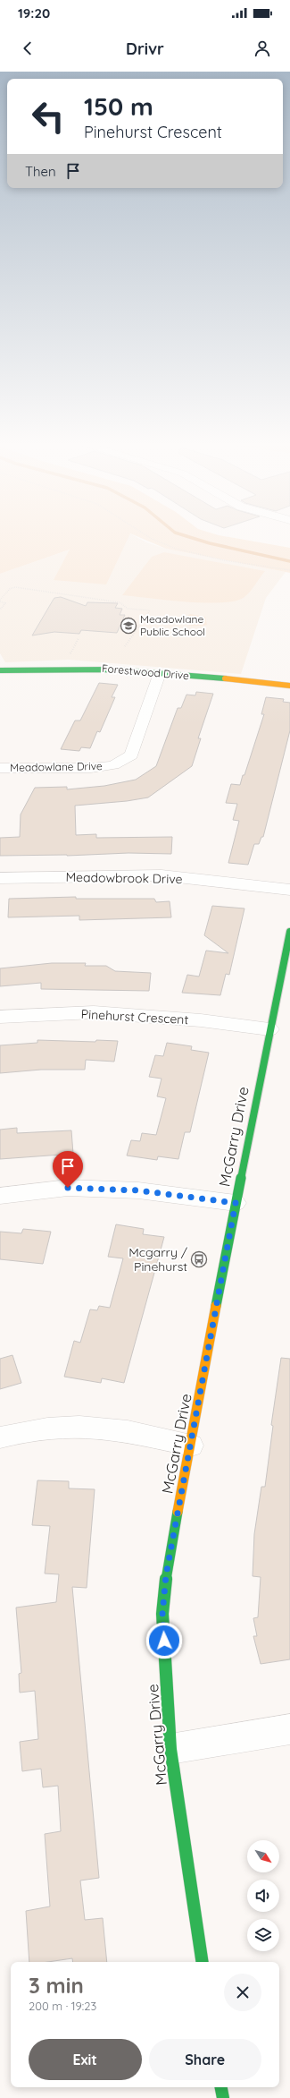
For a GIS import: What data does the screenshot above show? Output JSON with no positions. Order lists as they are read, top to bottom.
{
  "streets": {
    "street": [
      "Forestwood Drive",
      "Meadowlane Drive",
      "Meadowbrook Drive",
      "Pinehurst Crescent",
      "McGarry Drive"
    ]
  },
  "crossings": [
    ["Forestwood Drive", "Meadowlane Drive"],
    ["Pinehurst Crescent", "McGarry Drive"]
  ],
  "places": {
    "school or university": ["Meadowlane Public School"],
    "bus stop": ["Mcgarry / Pinehurst"]
  },
  "north": "bottom right",
  "page": {
    "status": "19:20",
    "header": "Drivr",
    "turn": ["150 m", "Pinehurst Crescent"],
    "then": "Then",
    "heading": ["3 min", "200 m · 19:23"],
    "buttons": ["Exit", "Share"]
  }
}
